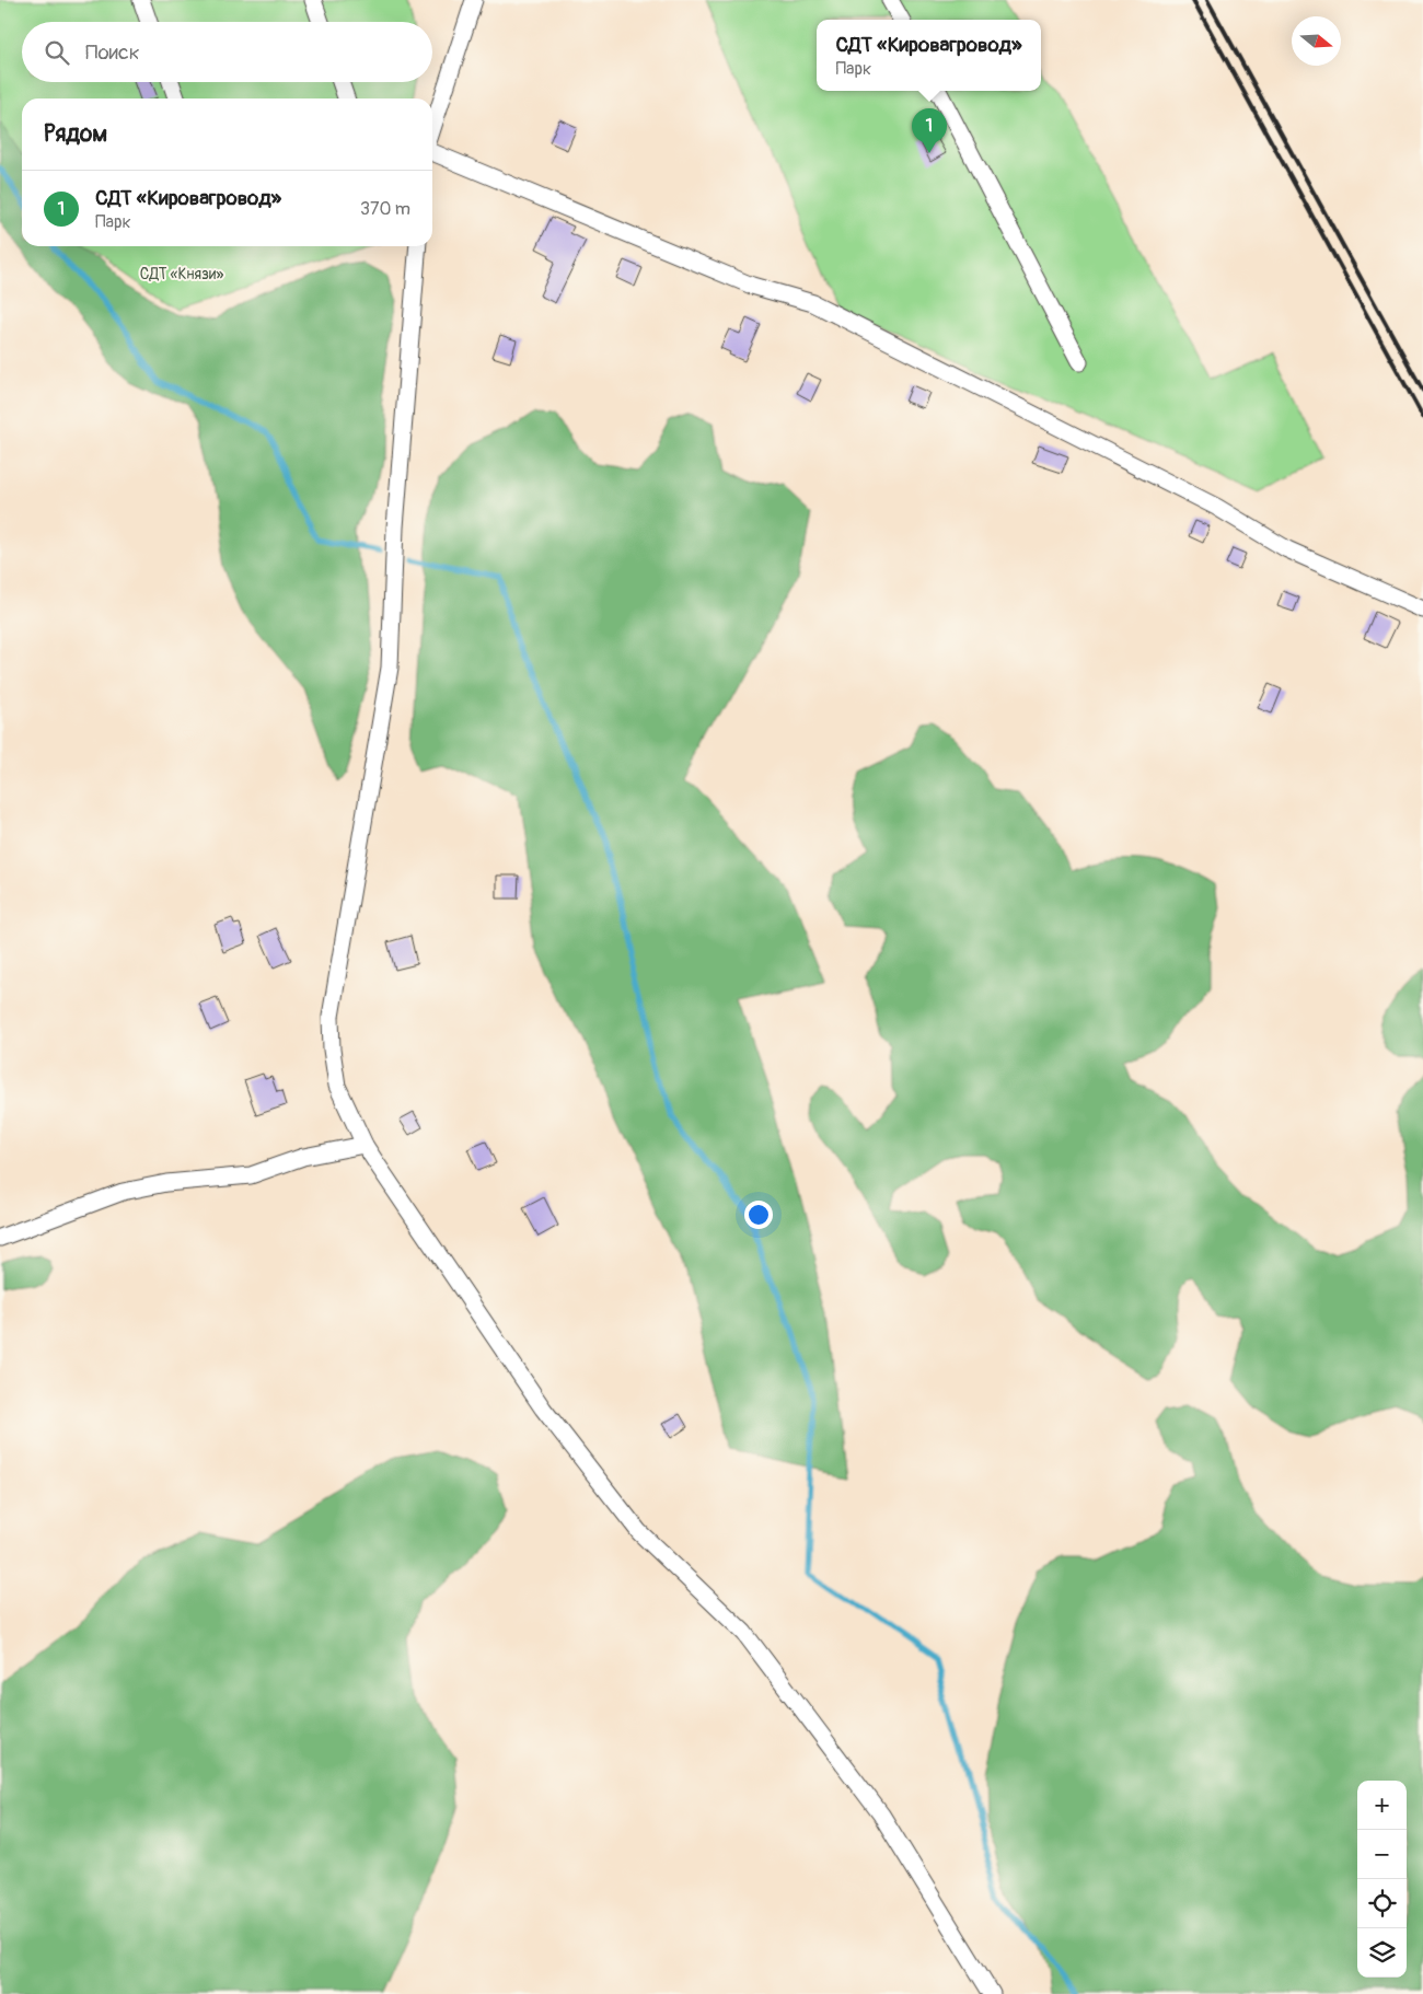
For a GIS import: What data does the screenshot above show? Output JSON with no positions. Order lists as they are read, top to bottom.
{
  "parks": ["СДТ «Князи»"],
  "north": "right",
  "page": {
    "popup": ["СДТ «Кировагровод»", "Парк"],
    "search": "Поиск",
    "heading": "Рядом",
    "pins": "1",
    "list": [
      {
        "mark": "1",
        "name": "СДТ «Кировагровод»",
        "note": "Парк",
        "value": "370 m"
      }
    ],
    "map_buttons": ["+", "−"]
  }
}
